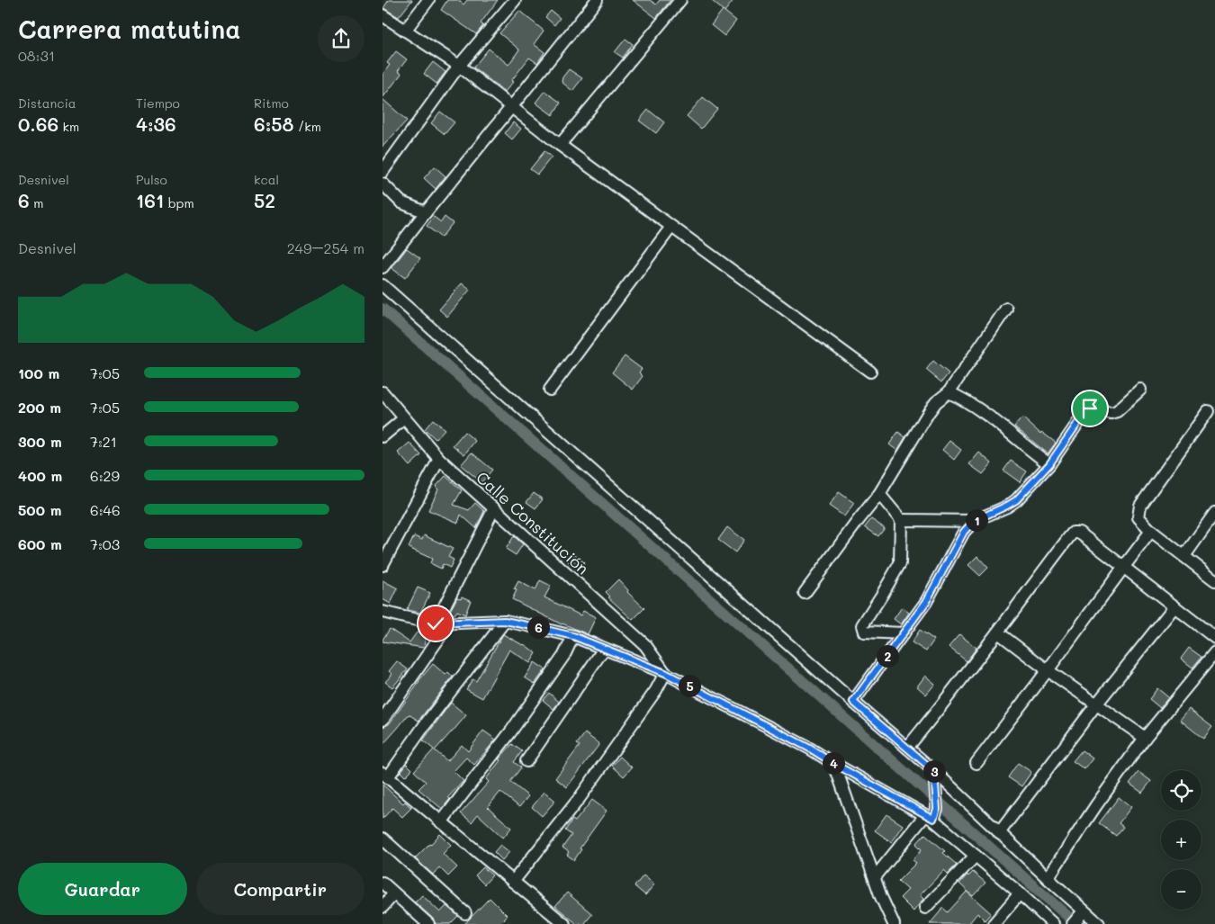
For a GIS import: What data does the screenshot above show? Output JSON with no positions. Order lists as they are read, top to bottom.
{
  "streets": {
    "street": ["Calle Constitución"]
  },
  "page": {
    "heading": ["Carrera matutina", "08:31"],
    "stats": [
      ["Distancia", "0.66 km"],
      ["Tiempo", "4:36"],
      ["Ritmo", "6:58 /km"],
      ["Desnivel", "6 m"],
      ["Pulso", "161 bpm"],
      ["kcal", "52"]
    ],
    "chart": ["Desnivel", "249–254 m"],
    "list": [
      {
        "name": "100 m",
        "note": "7:05"
      },
      {
        "name": "200 m",
        "note": "7:05"
      },
      {
        "name": "300 m",
        "note": "7:21"
      },
      {
        "name": "400 m",
        "note": "6:29"
      },
      {
        "name": "500 m",
        "note": "6:46"
      },
      {
        "name": "600 m",
        "note": "7:03"
      }
    ],
    "pins": [
      "1",
      "6",
      "2",
      "5",
      "4",
      "3"
    ],
    "map_buttons": ["+", "−"],
    "buttons": ["Guardar", "Compartir"]
  }
}
